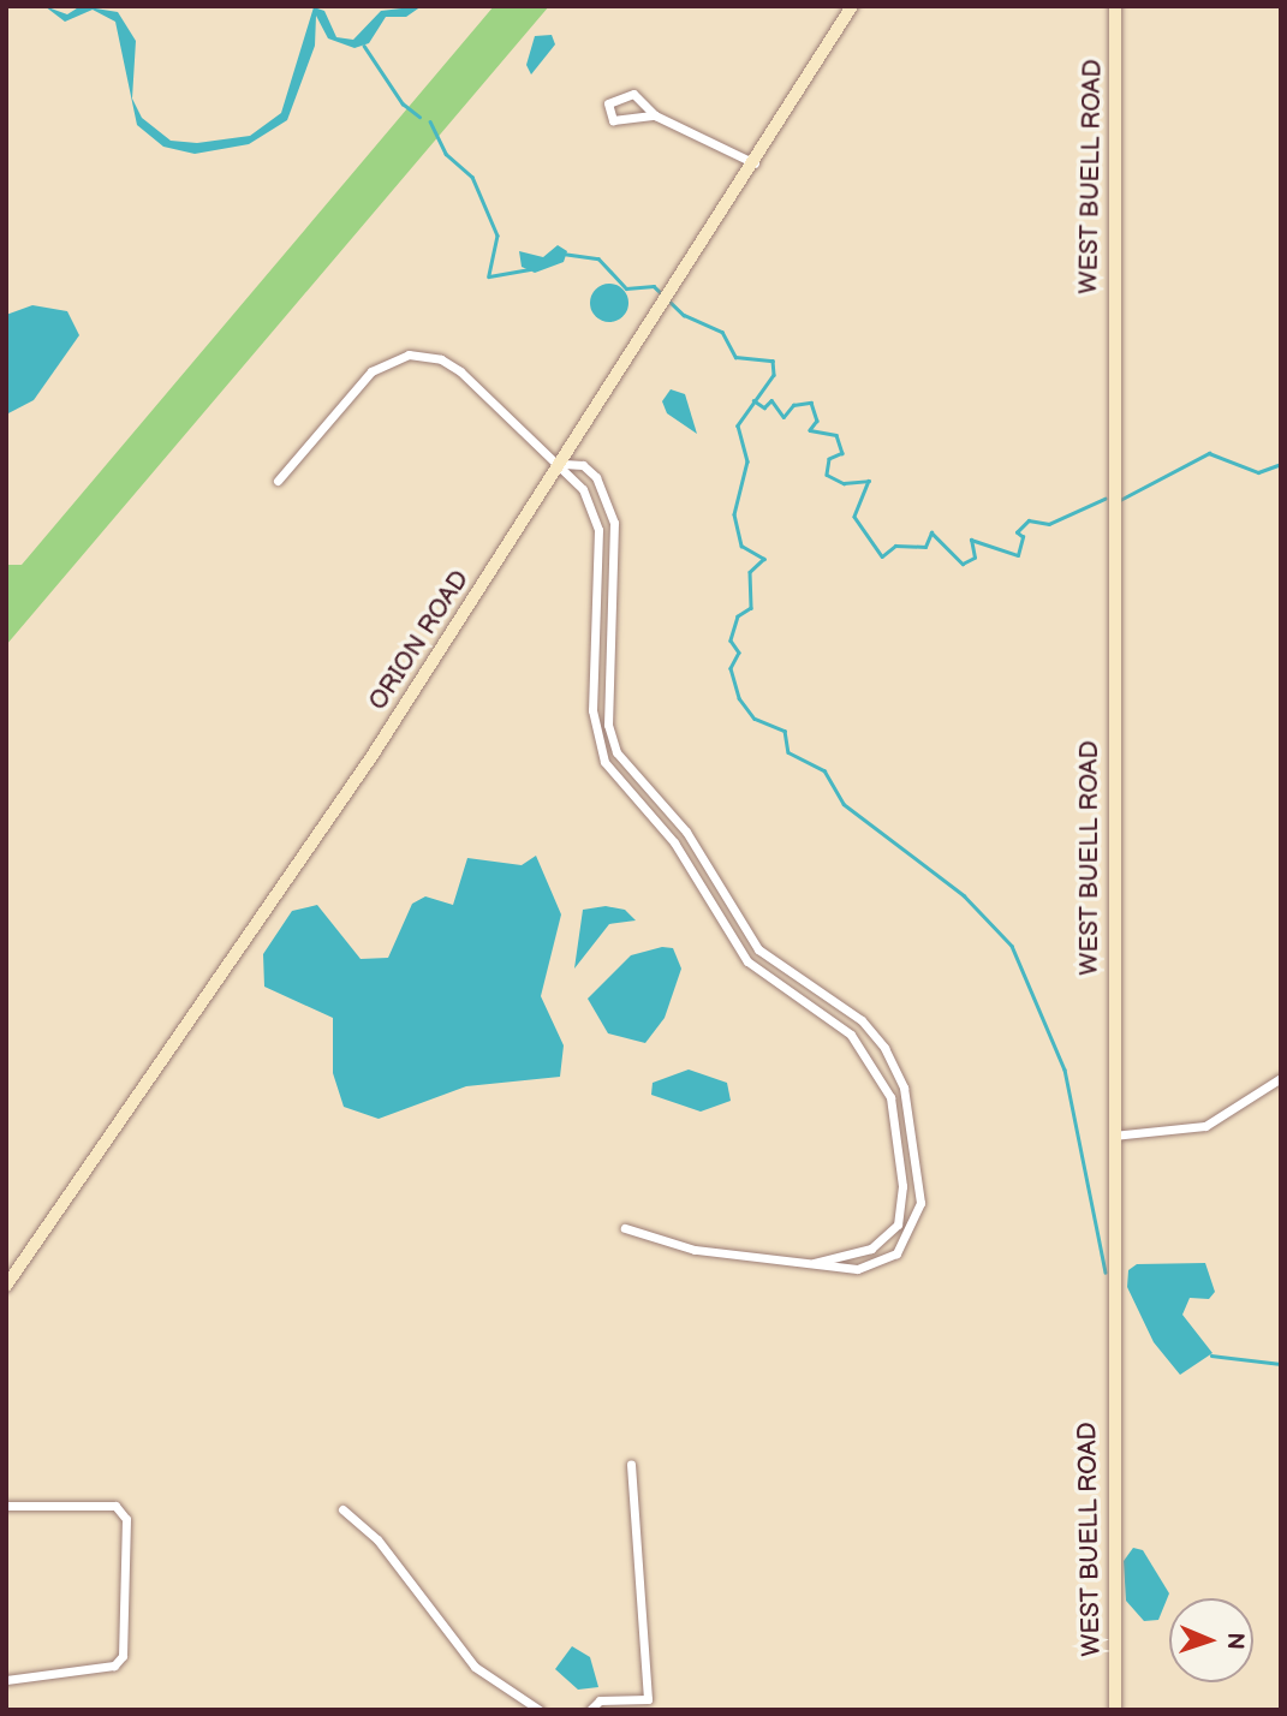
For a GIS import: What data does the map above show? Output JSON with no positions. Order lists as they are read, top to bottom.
{
  "streets": {
    "street": ["WEST BUELL ROAD", "ORION ROAD"]
  },
  "north": "right"
}
